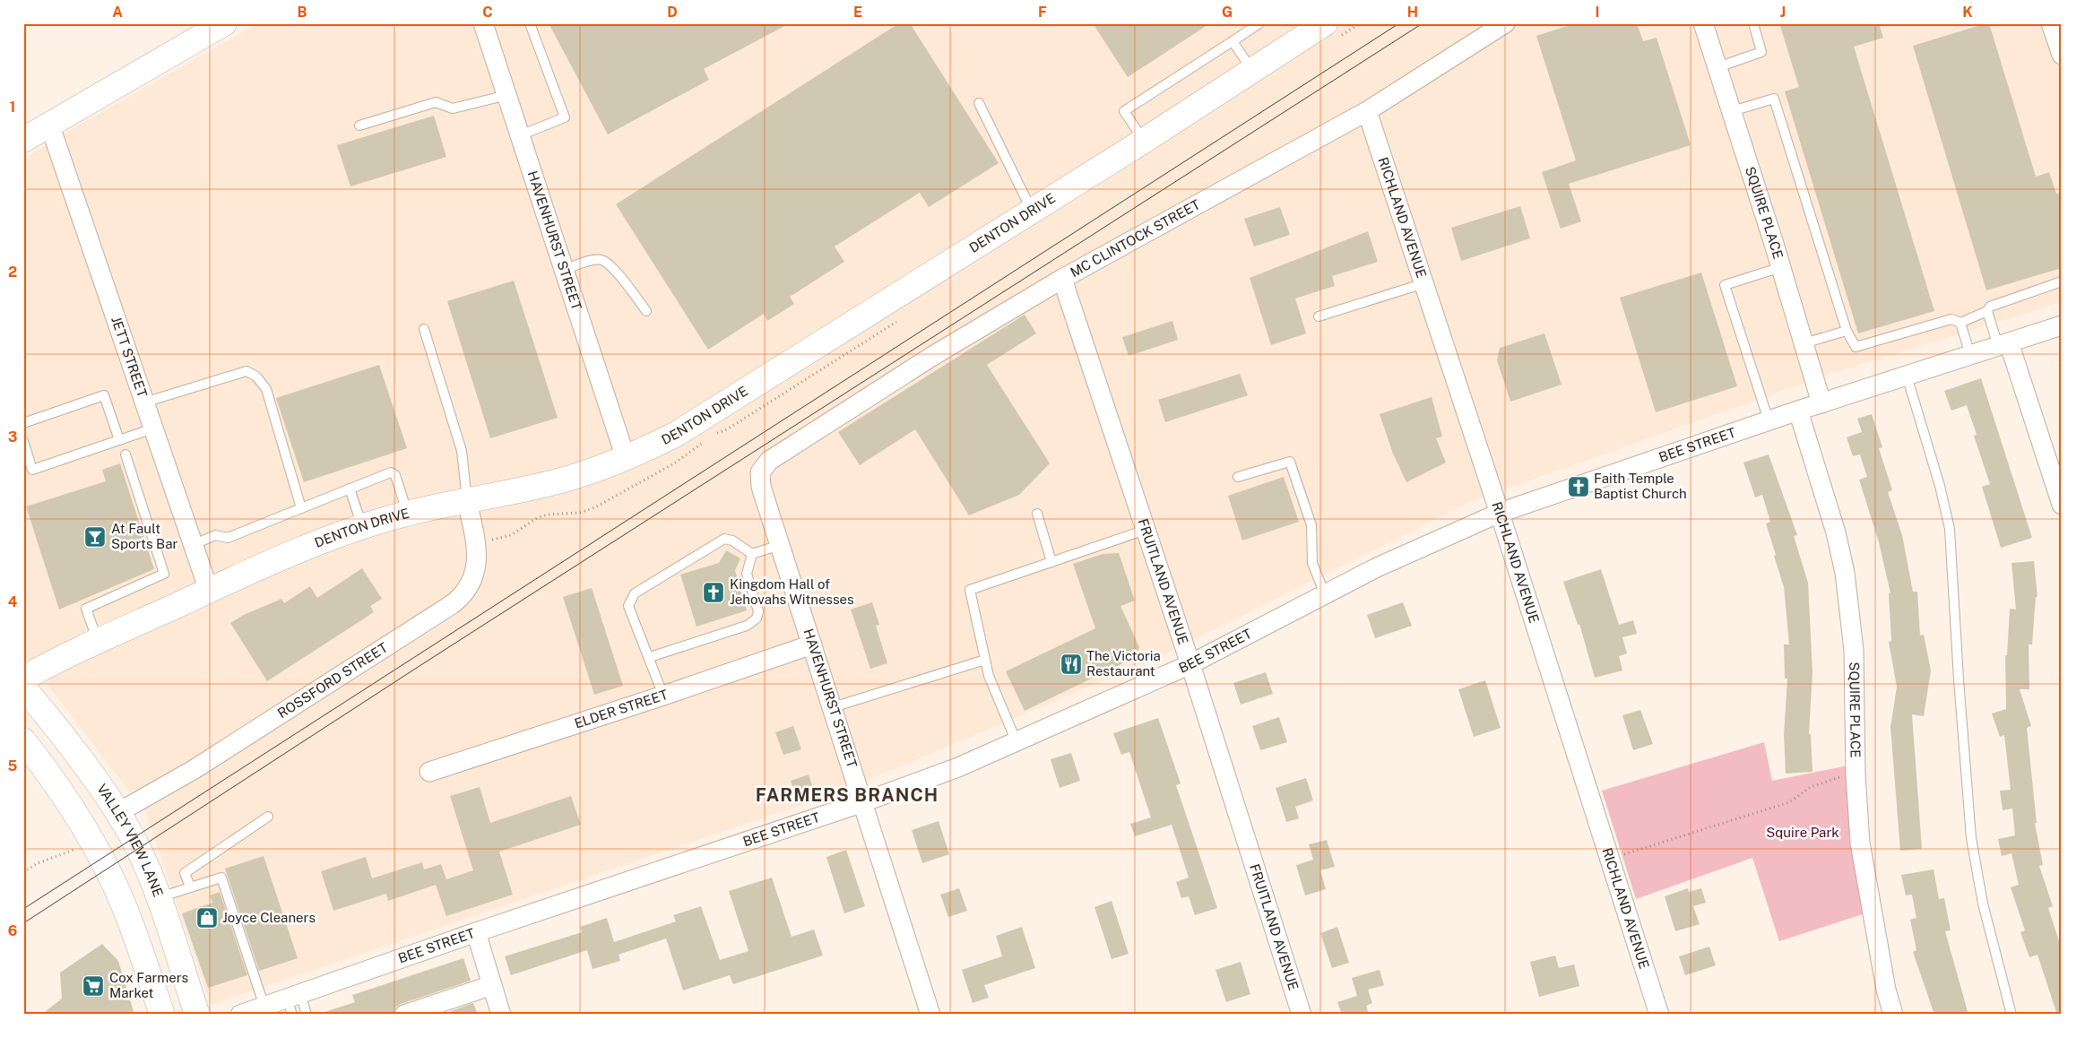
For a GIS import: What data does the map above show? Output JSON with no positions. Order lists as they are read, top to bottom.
{
  "streets": {
    "street": [
      "SQUIRE PLACE",
      "RICHLAND AVENUE",
      "DENTON DRIVE",
      "MC CLINTOCK STREET",
      "HAVENHURST STREET",
      "JETT STREET",
      "BEE STREET",
      "FRUITLAND AVENUE",
      "ROSSFORD STREET",
      "ELDER STREET",
      "VALLEY VIEW LANE"
    ]
  },
  "crossings": [
    ["SQUIRE PLACE", "BEE STREET"],
    ["RICHLAND AVENUE", "MC CLINTOCK STREET"],
    ["RICHLAND AVENUE", "BEE STREET"],
    ["DENTON DRIVE", "HAVENHURST STREET"],
    ["DENTON DRIVE", "JETT STREET"],
    ["DENTON DRIVE", "ROSSFORD STREET"],
    ["MC CLINTOCK STREET", "HAVENHURST STREET"],
    ["MC CLINTOCK STREET", "FRUITLAND AVENUE"],
    ["HAVENHURST STREET", "BEE STREET"],
    ["HAVENHURST STREET", "ELDER STREET"],
    ["BEE STREET", "FRUITLAND AVENUE"],
    ["ROSSFORD STREET", "VALLEY VIEW LANE"]
  ],
  "districts": ["FARMERS BRANCH"],
  "parks": ["Squire Park"],
  "places": {
    "church": ["Faith Temple Baptist Church", "Kingdom Hall of Jehovahs Witnesses"],
    "bar": ["At Fault Sports Bar"],
    "restaurant": ["The Victoria Restaurant"],
    "shop": ["Joyce Cleaners"],
    "supermarket": ["Cox Farmers Market"]
  },
  "grid": {
    "columns": [
      "A",
      "B",
      "C",
      "D",
      "E",
      "F",
      "G",
      "H",
      "I",
      "J",
      "K"
    ],
    "rows": [
      "1",
      "2",
      "3",
      "4",
      "5",
      "6"
    ]
  }
}
